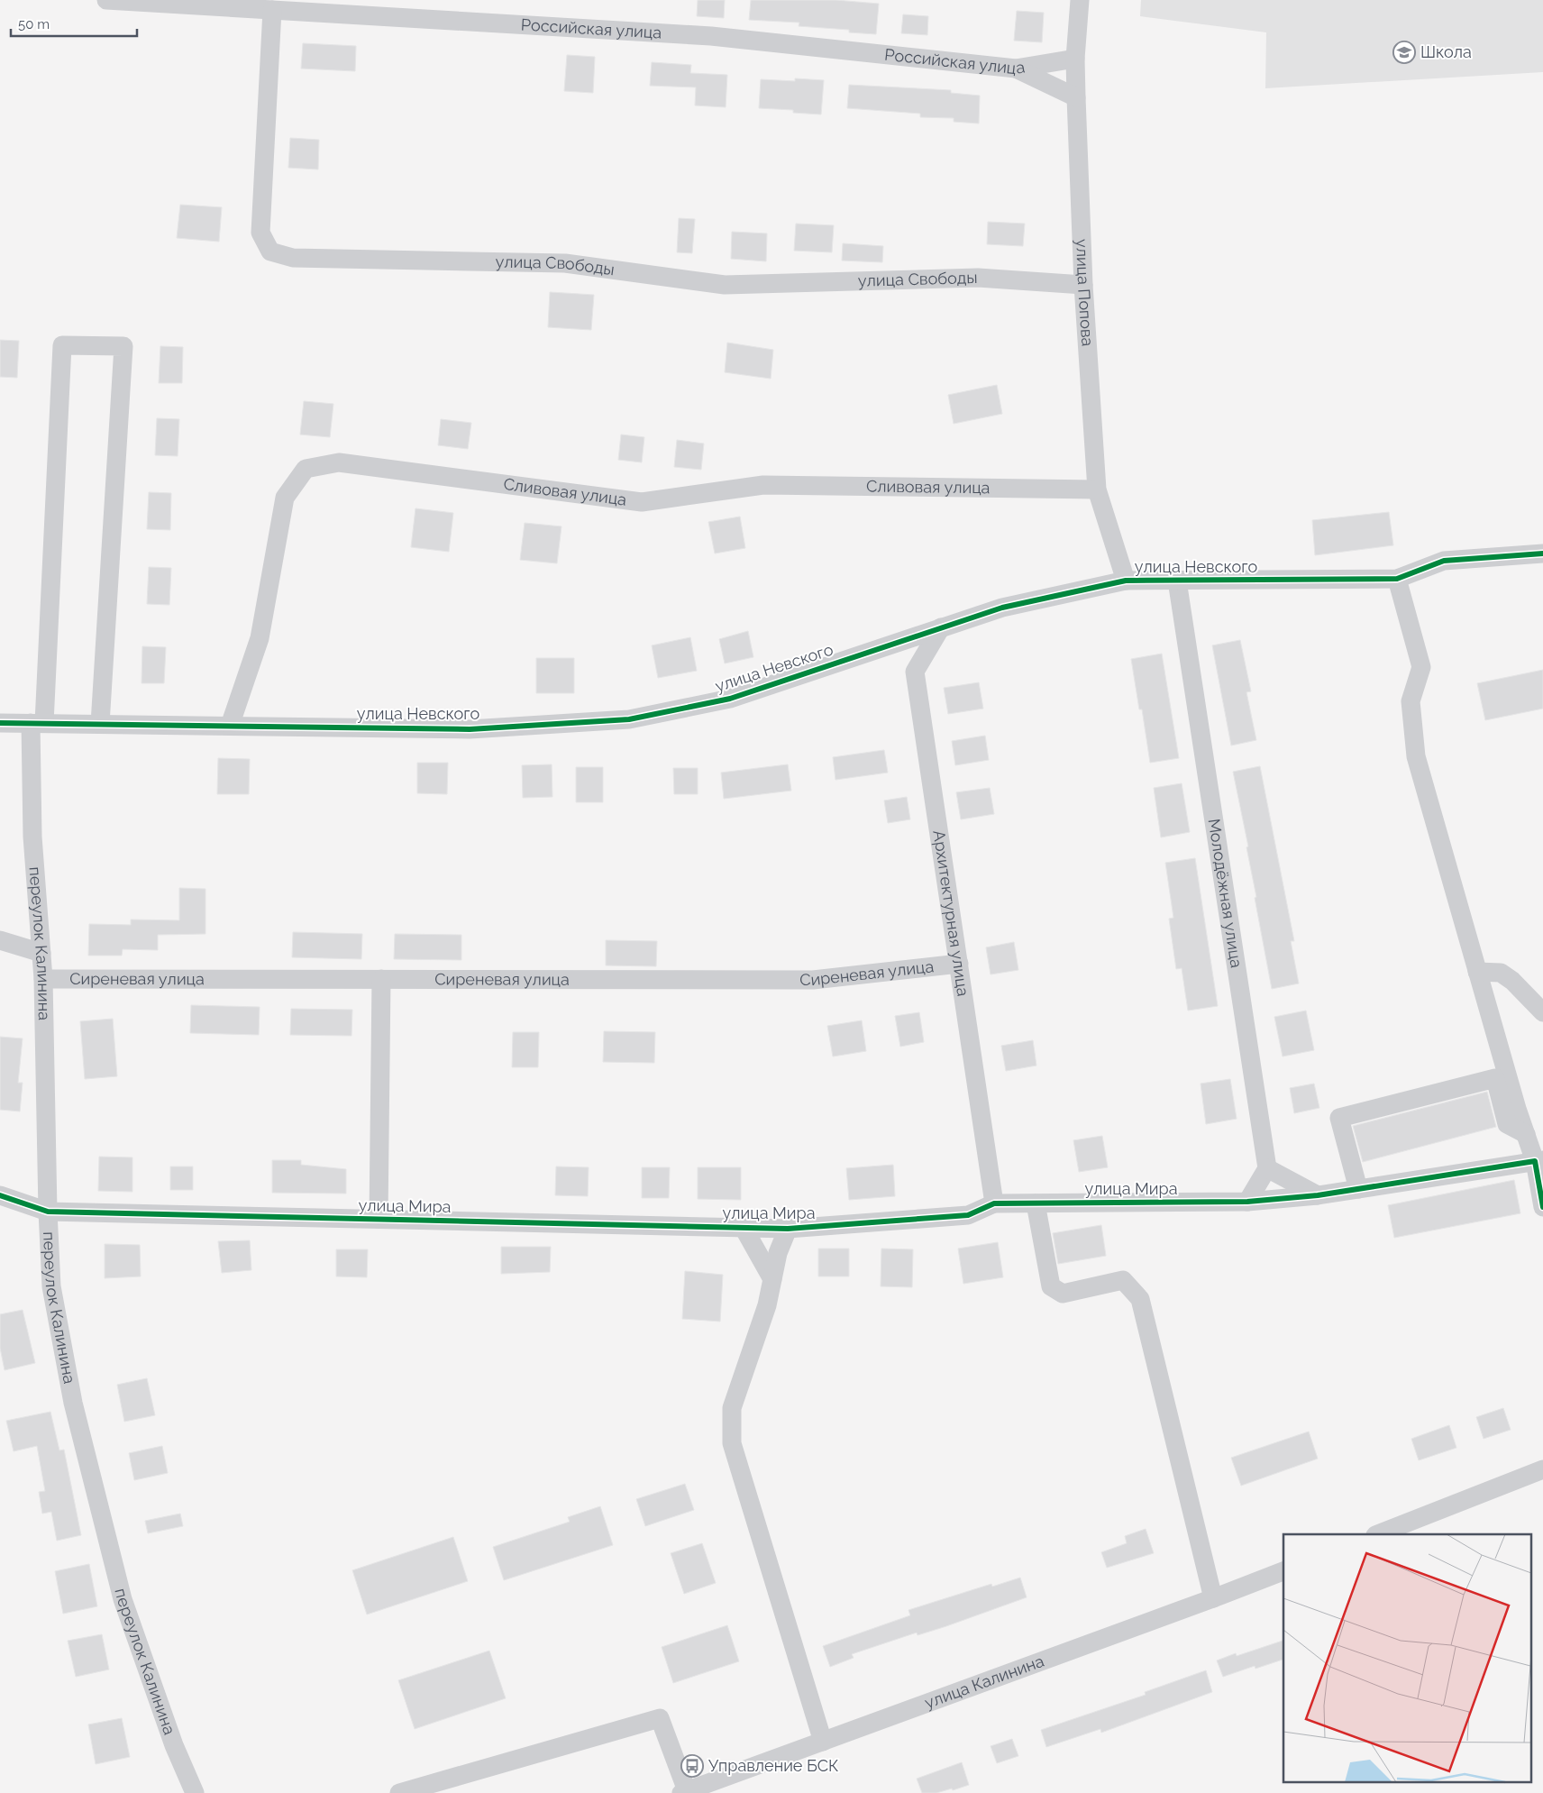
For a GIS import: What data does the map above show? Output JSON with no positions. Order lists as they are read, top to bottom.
{
  "streets": {
    "street": [
      "Российская улица",
      "улица Свободы",
      "улица Попова",
      "Сливовая улица",
      "улица Невского",
      "Молодёжная улица",
      "Архитектурная улица",
      "переулок Калинина",
      "Сиреневая улица",
      "улица Мира",
      "улица Калинина"
    ]
  },
  "crossings": [
    ["Российская улица", "улица Свободы"],
    ["Российская улица", "улица Попова"],
    ["улица Свободы", "улица Попова"],
    ["улица Попова", "Сливовая улица"],
    ["улица Попова", "улица Невского"],
    ["Сливовая улица", "улица Невского"],
    ["улица Невского", "Молодёжная улица"],
    ["улица Невского", "Архитектурная улица"],
    ["улица Невского", "переулок Калинина"],
    ["Архитектурная улица", "Сиреневая улица"],
    ["Архитектурная улица", "улица Мира"],
    ["переулок Калинина", "Сиреневая улица"],
    ["переулок Калинина", "улица Мира"]
  ],
  "places": {
    "school or university": ["Школа"],
    "bus stop": ["Управление БСК"]
  },
  "scale_bar": "50 m"
}
